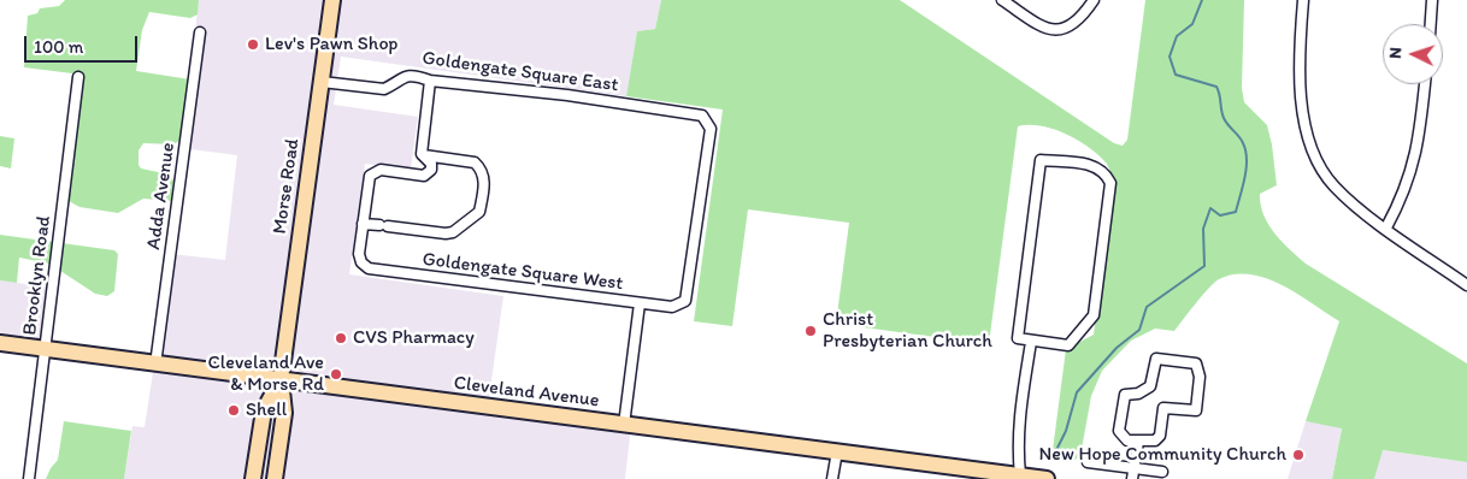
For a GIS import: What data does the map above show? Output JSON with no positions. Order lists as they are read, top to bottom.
{
  "streets": {
    "main road": ["Morse Road", "Cleveland Avenue"],
    "street": [
      "Goldengate Square East",
      "Adda Avenue",
      "Goldengate Square West",
      "Brooklyn Road"
    ]
  },
  "crossings": [
    ["Goldengate Square East", "Morse Road"],
    ["Goldengate Square East", "Goldengate Square West"],
    ["Morse Road", "Cleveland Avenue"],
    ["Adda Avenue", "Cleveland Avenue"],
    ["Brooklyn Road", "Cleveland Avenue"]
  ],
  "places": [
    "Lev's Pawn Shop",
    "Christ Presbyterian Church",
    "CVS Pharmacy",
    "Cleveland Ave & Morse Rd",
    "Shell",
    "New Hope Community Church"
  ],
  "scale_bar": "100 m",
  "north": "left"
}
